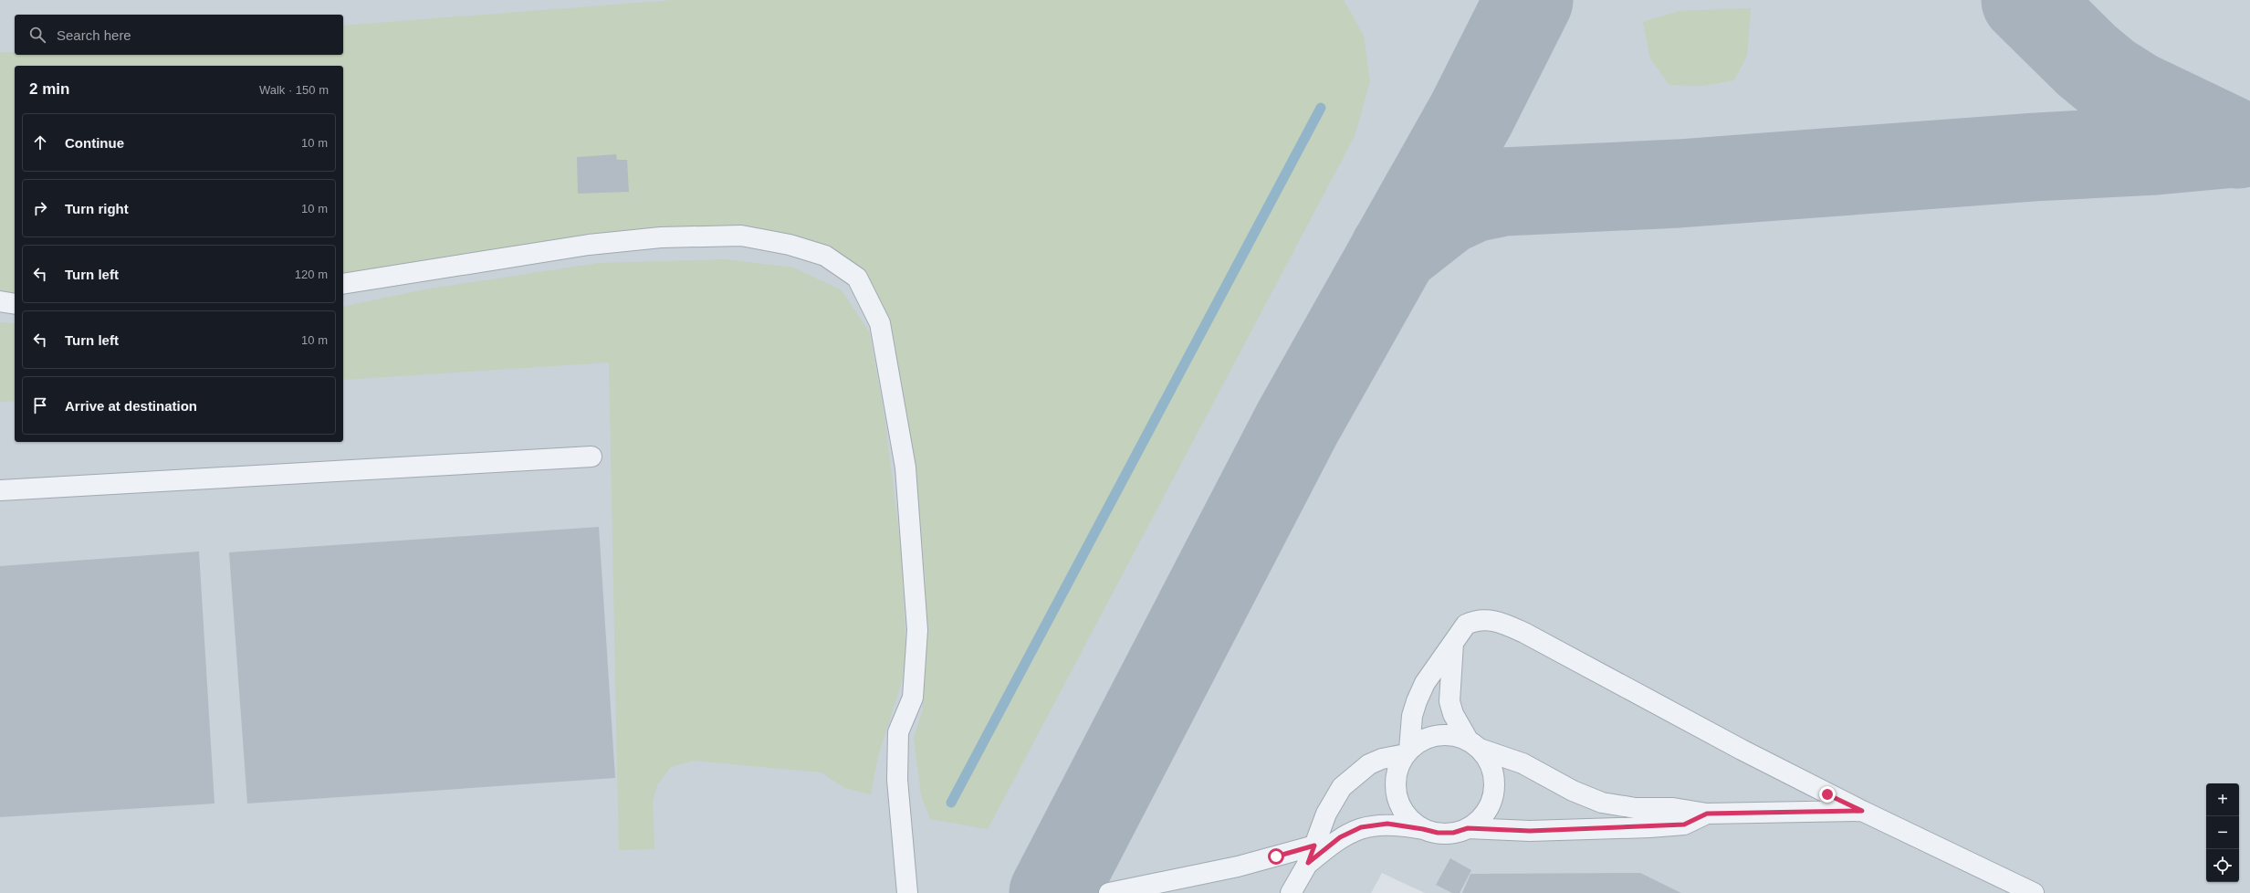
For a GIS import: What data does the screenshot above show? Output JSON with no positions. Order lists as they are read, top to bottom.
{
  "page": {
    "search": "Search here",
    "heading": ["2 min", "Walk · 150 m"],
    "list": [
      ["Continue", "10 m"],
      ["Turn right", "10 m"],
      ["Turn left", "120 m"],
      ["Turn left", "10 m"],
      "Arrive at destination"
    ],
    "map_buttons": ["+", "−"]
  }
}
